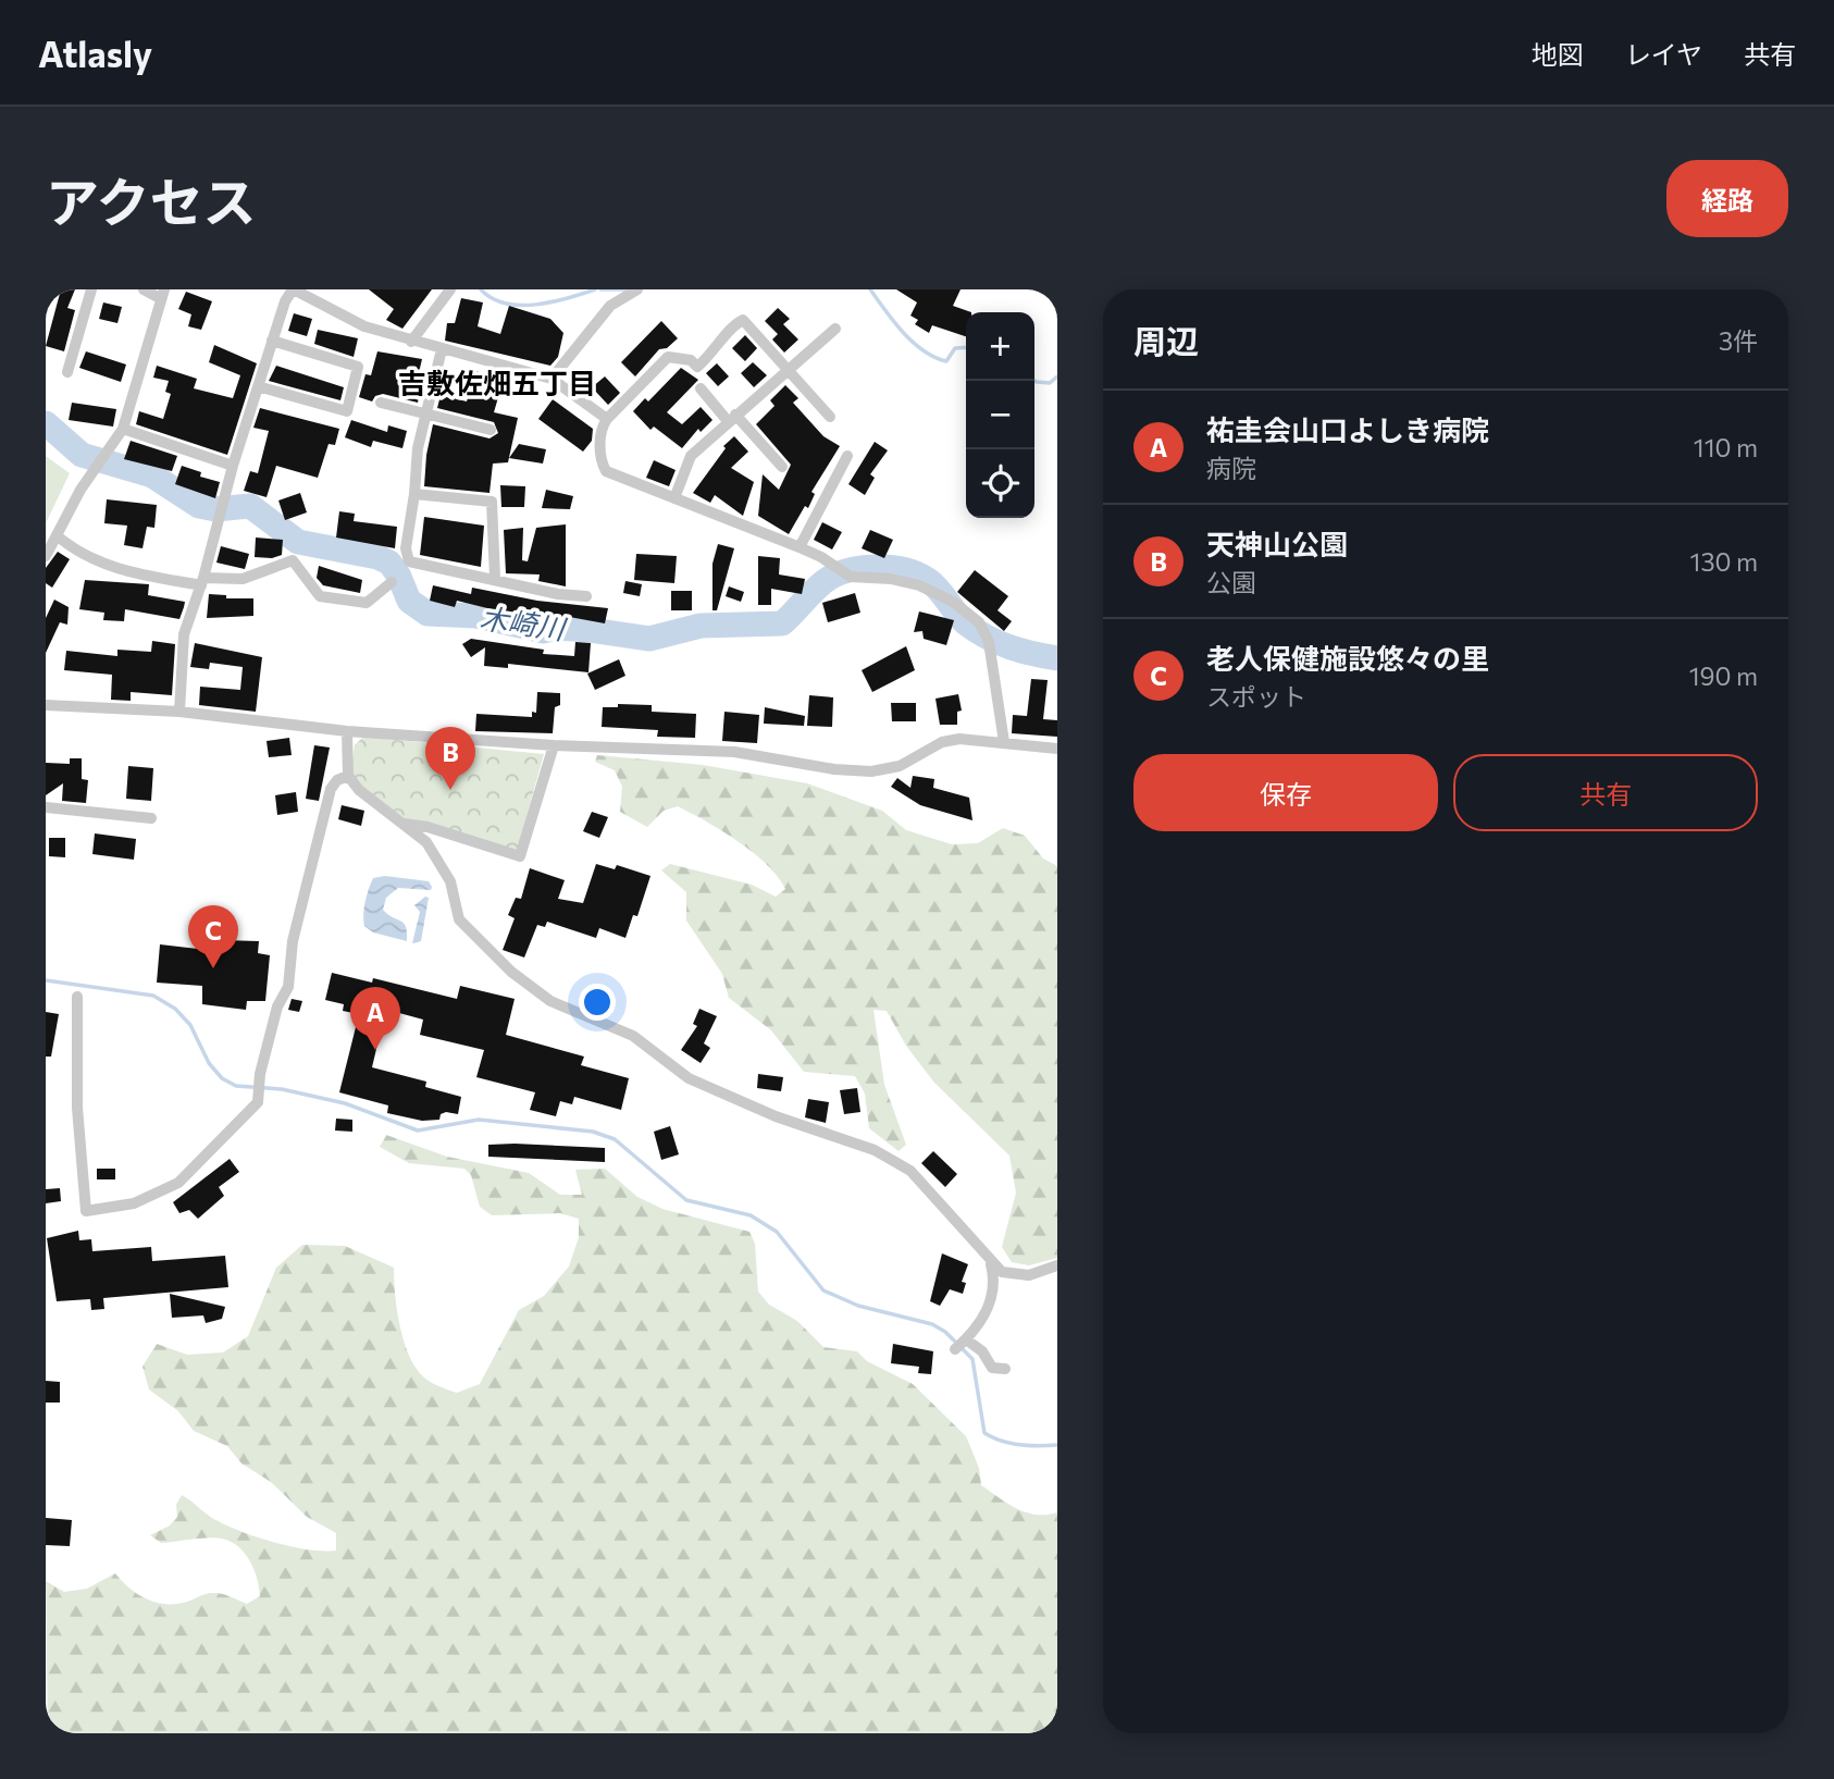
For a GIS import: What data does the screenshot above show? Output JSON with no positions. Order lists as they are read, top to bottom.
{
  "districts": ["吉敷佐畑五丁目"],
  "water": ["木崎川"],
  "page": {
    "header": "Atlasly",
    "nav": ["地図", "レイヤ", "共有"],
    "title": "アクセス",
    "buttons": [
      "経路",
      ["保存", "共有"]
    ],
    "heading": ["周辺", "3件"],
    "map_buttons": ["+", "−"],
    "list": [
      {
        "mark": "A",
        "name": "祐圭会山口よしき病院",
        "note": "病院",
        "value": "110 m"
      },
      {
        "mark": "B",
        "name": "天神山公園",
        "note": "公園",
        "value": "130 m"
      },
      {
        "mark": "C",
        "name": "老人保健施設悠々の里",
        "note": "スポット",
        "value": "190 m"
      }
    ],
    "pins": ["B", "C", "A"]
  }
}
